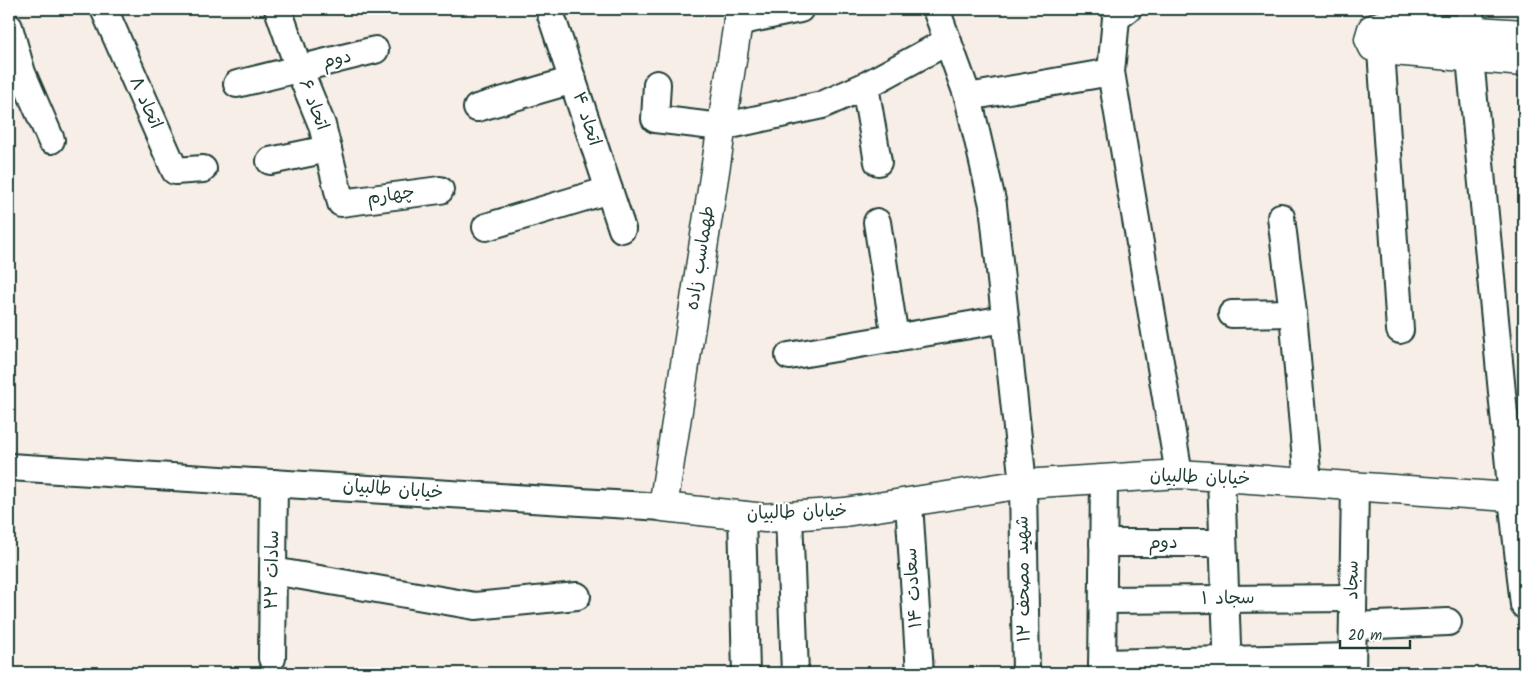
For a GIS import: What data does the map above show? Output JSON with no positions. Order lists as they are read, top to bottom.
{
  "streets": {
    "main road": ["طهماسب زاده", "خیابان طالبیان"],
    "street": [
      "دوم",
      "اتحاد ۸",
      "اتحاد ۶",
      "اتحاد ۴",
      "چهارم",
      "سادات ۲۲",
      "شهید مصحف ۱۲",
      "سجاد",
      "سعادت ۱۴",
      "سجاد ۱"
    ]
  },
  "crossings": [
    ["دوم", "اتحاد ۶"],
    ["اتحاد ۶", "چهارم"],
    ["طهماسب زاده", "خیابان طالبیان"],
    ["خیابان طالبیان", "سادات ۲۲"],
    ["خیابان طالبیان", "شهید مصحف ۱۲"],
    ["خیابان طالبیان", "سجاد"],
    ["خیابان طالبیان", "سعادت ۱۴"],
    ["سجاد", "سجاد ۱"]
  ],
  "scale_bar": "20 m"
}
